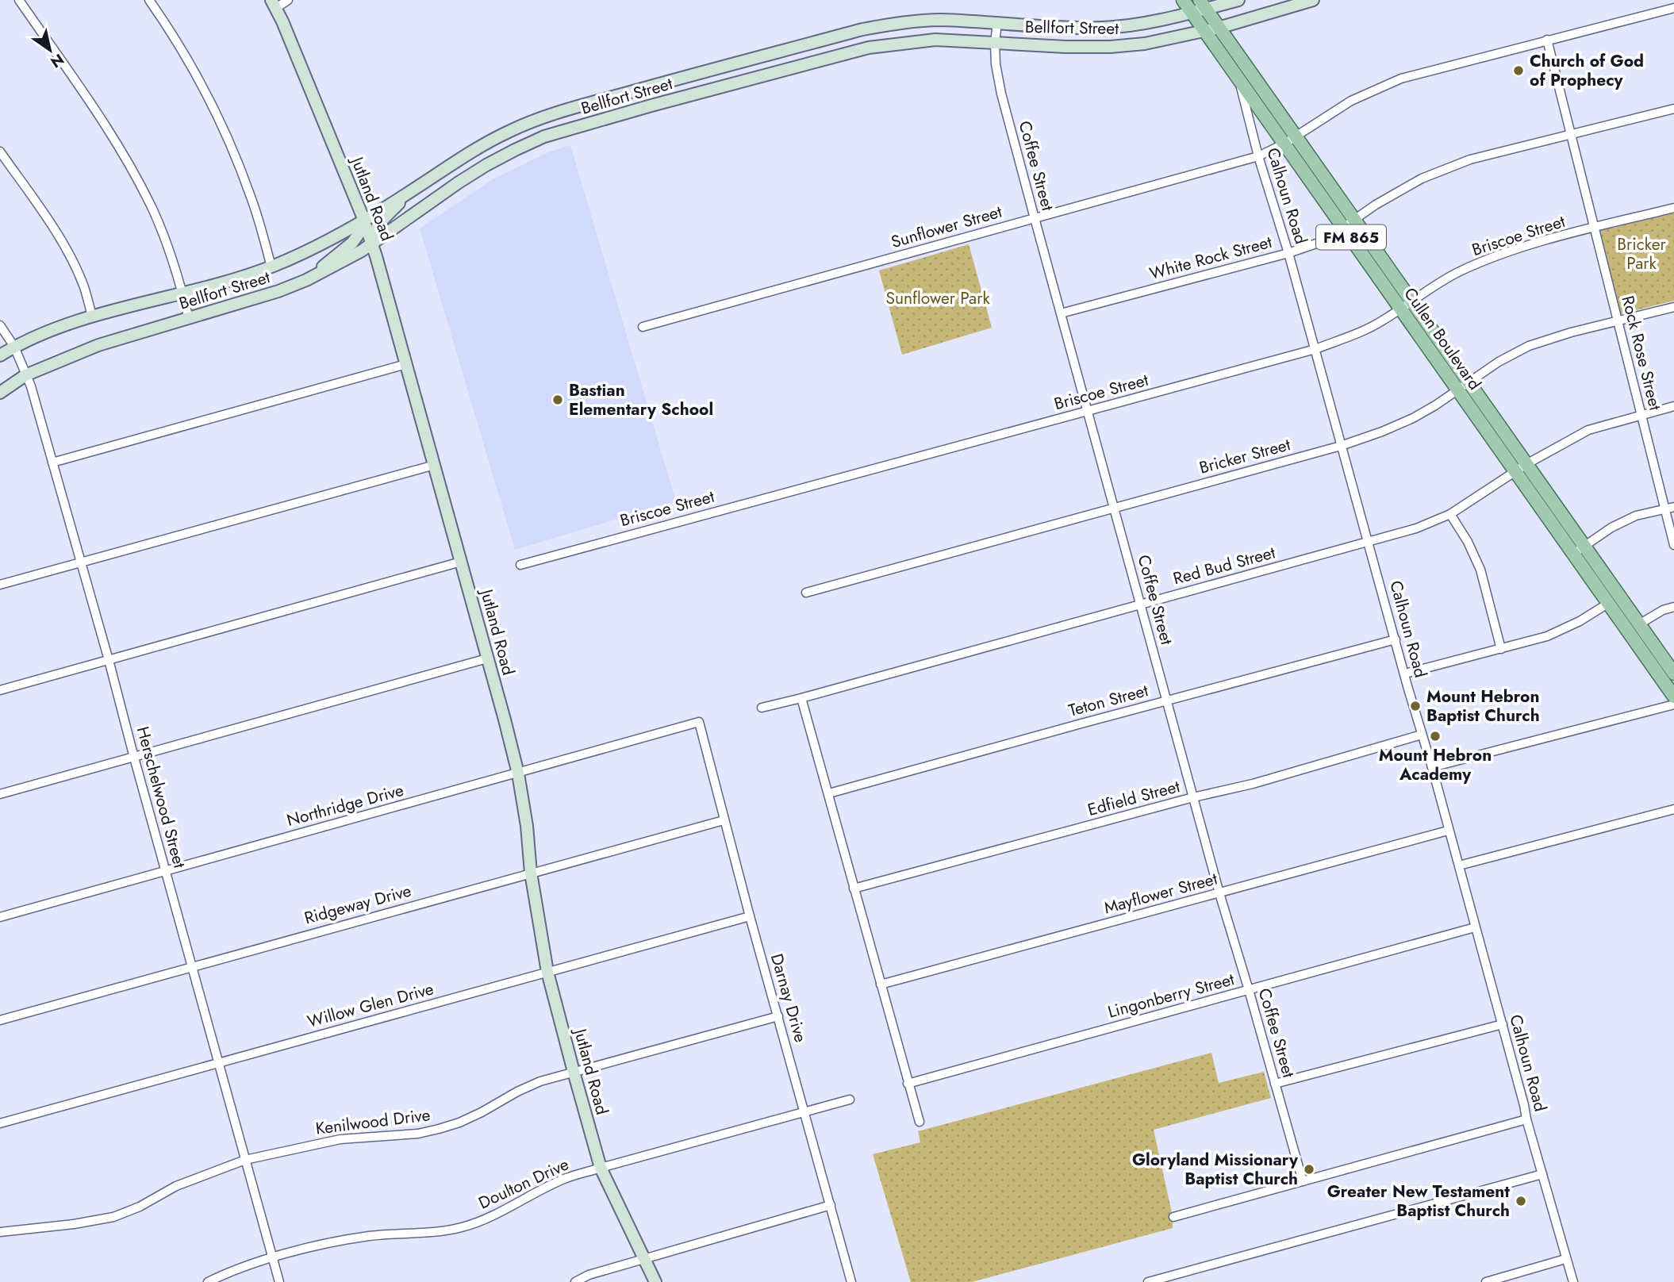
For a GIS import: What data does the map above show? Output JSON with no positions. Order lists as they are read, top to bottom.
{
  "streets": {
    "main road": [
      "Bellfort Street",
      "Jutland Road",
      "FM 865",
      "Cullen Boulevard"
    ],
    "street": [
      "Coffee Street",
      "Calhoun Road",
      "Sunflower Street",
      "Briscoe Street",
      "White Rock Street",
      "Rock Rose Street",
      "Bricker Street",
      "Red Bud Street",
      "Teton Street",
      "Herschelwood Street",
      "Edfield Street",
      "Northridge Drive",
      "Mayflower Street",
      "Ridgeway Drive",
      "Lingonberry Street",
      "Darnay Drive",
      "Willow Glen Drive",
      "Kenilwood Drive",
      "Doulton Drive"
    ]
  },
  "crossings": [
    ["Bellfort Street", "Coffee Street"],
    ["Bellfort Street", "Jutland Road"],
    ["Bellfort Street", "Cullen Boulevard"],
    ["Bellfort Street", "Herschelwood Street"],
    ["Coffee Street", "Sunflower Street"],
    ["Coffee Street", "Briscoe Street"],
    ["Coffee Street", "White Rock Street"],
    ["Coffee Street", "Bricker Street"],
    ["Coffee Street", "Red Bud Street"],
    ["Coffee Street", "Teton Street"],
    ["Coffee Street", "Edfield Street"],
    ["Coffee Street", "Mayflower Street"],
    ["Coffee Street", "Lingonberry Street"],
    ["Calhoun Road", "Sunflower Street"],
    ["Calhoun Road", "Briscoe Street"],
    ["Calhoun Road", "White Rock Street"],
    ["Calhoun Road", "Cullen Boulevard"],
    ["Calhoun Road", "Bricker Street"],
    ["Calhoun Road", "Red Bud Street"],
    ["Calhoun Road", "Teton Street"],
    ["Calhoun Road", "Edfield Street"],
    ["Calhoun Road", "Mayflower Street"],
    ["Calhoun Road", "Lingonberry Street"],
    ["Jutland Road", "Northridge Drive"],
    ["Jutland Road", "Ridgeway Drive"],
    ["Jutland Road", "Willow Glen Drive"],
    ["Jutland Road", "Kenilwood Drive"],
    ["Jutland Road", "Doulton Drive"],
    ["Sunflower Street", "Cullen Boulevard"],
    ["Briscoe Street", "Cullen Boulevard"],
    ["Briscoe Street", "Rock Rose Street"],
    ["White Rock Street", "Cullen Boulevard"],
    ["White Rock Street", "Rock Rose Street"],
    ["Cullen Boulevard", "Bricker Street"],
    ["Cullen Boulevard", "Red Bud Street"],
    ["Rock Rose Street", "Bricker Street"],
    ["Rock Rose Street", "Red Bud Street"],
    ["Herschelwood Street", "Northridge Drive"],
    ["Herschelwood Street", "Ridgeway Drive"],
    ["Herschelwood Street", "Willow Glen Drive"],
    ["Herschelwood Street", "Kenilwood Drive"],
    ["Herschelwood Street", "Doulton Drive"],
    ["Northridge Drive", "Darnay Drive"],
    ["Ridgeway Drive", "Darnay Drive"],
    ["Darnay Drive", "Willow Glen Drive"],
    ["Darnay Drive", "Kenilwood Drive"],
    ["Darnay Drive", "Doulton Drive"]
  ],
  "parks": ["Bricker Park", "Sunflower Park"],
  "places": [
    "Church of God of Prophecy",
    "Bastian Elementary School",
    "Mount Hebron Baptist Church",
    "Mount Hebron Academy",
    "Gloryland Missionary Baptist Church",
    "Greater New Testament Baptist Church"
  ],
  "north": "bottom right"
}
